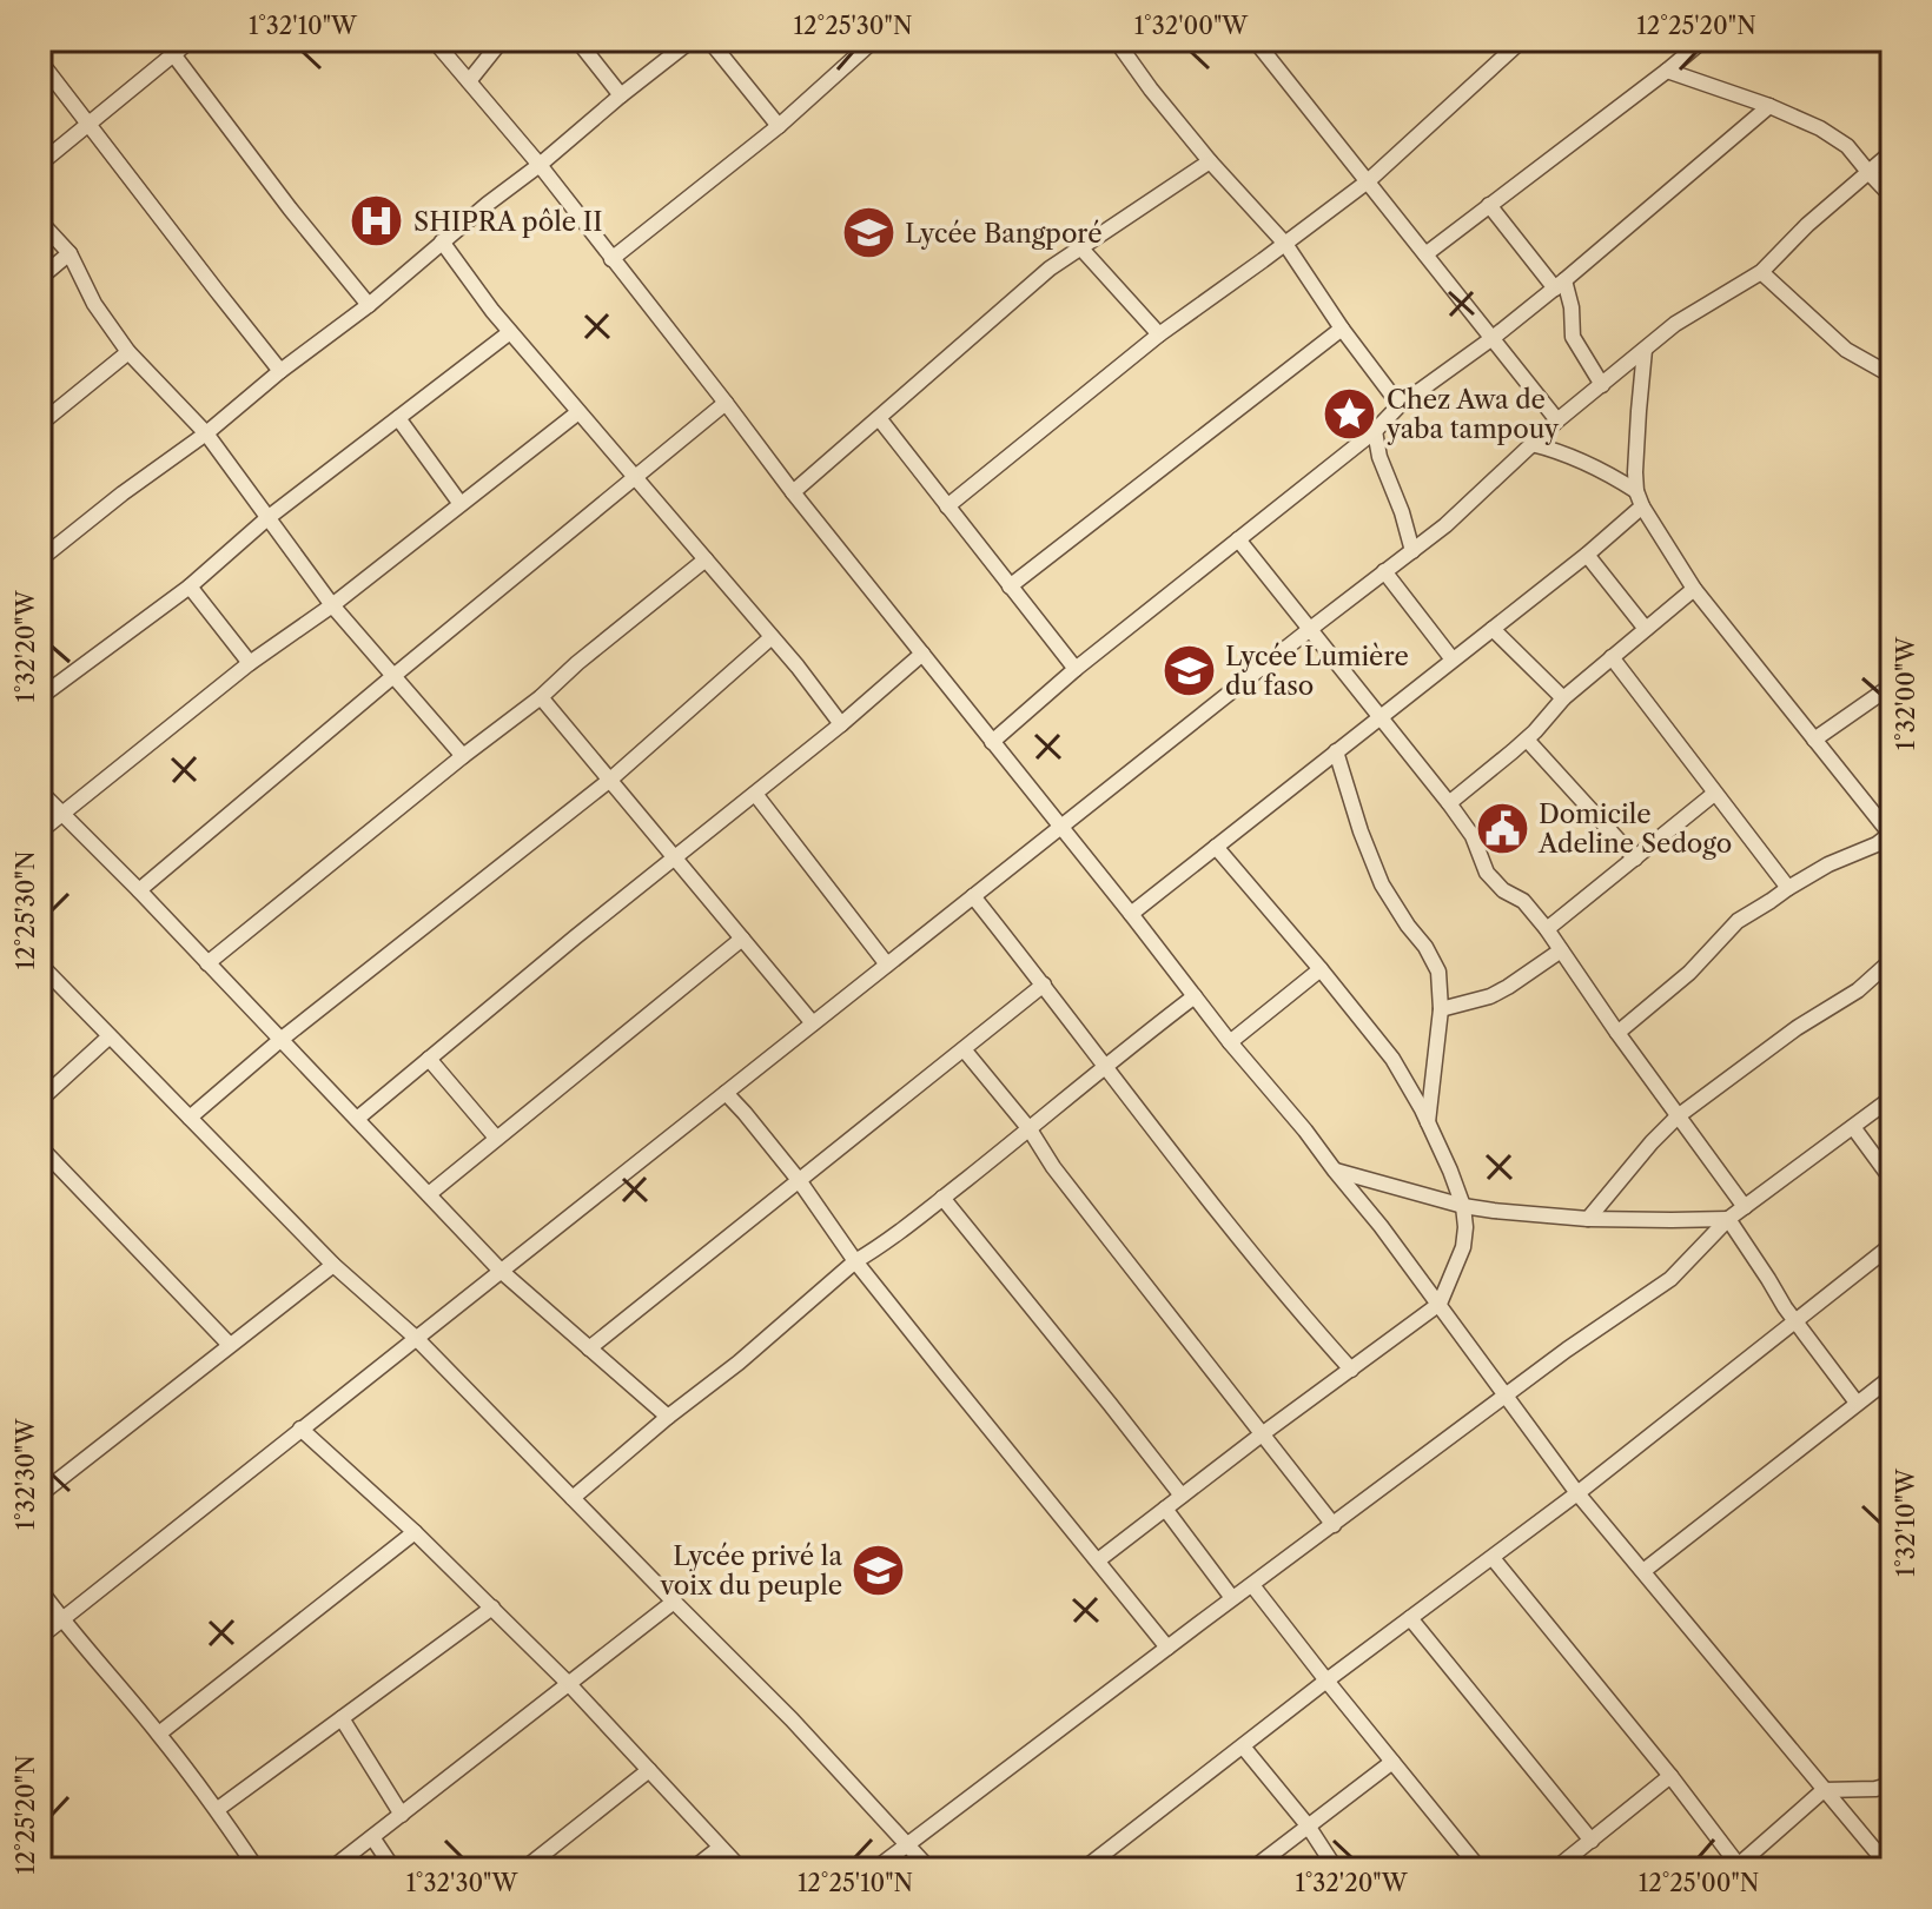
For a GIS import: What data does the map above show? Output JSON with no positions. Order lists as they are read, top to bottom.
{
  "places": {
    "hospital": ["SHIPRA pôle II"],
    "school or university": ["Lycée Bangporé", "Lycée Lumière du faso", "Lycée privé la voix du peuple"],
    "place": ["Chez Awa de yaba tampouy"],
    "public building": ["Domicile Adeline Sedogo"]
  },
  "coordinates": [
    "1°32'10\"W",
    "12°25'30\"N",
    "1°32'00\"W",
    "12°25'20\"N",
    "1°32'20\"W",
    "1°32'30\"W",
    "12°25'10\"N",
    "12°25'00\"N"
  ]
}
